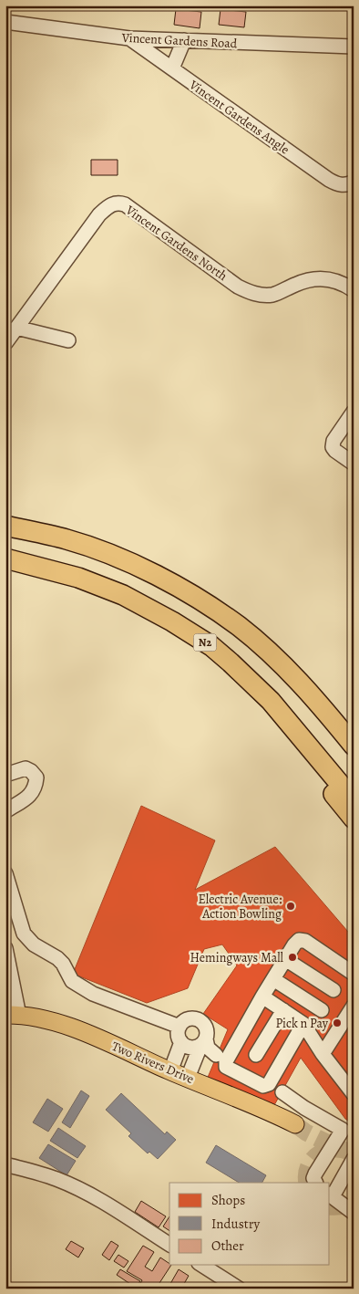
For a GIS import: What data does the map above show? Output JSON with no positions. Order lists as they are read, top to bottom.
{
  "streets": {
    "highway": ["N2"],
    "main road": ["Two Rivers Drive"],
    "street": ["Vincent Gardens Road", "Vincent Gardens Angle", "Vincent Gardens North"]
  },
  "crossings": [
    ["Vincent Gardens Road", "Vincent Gardens Angle"]
  ],
  "places": ["Electric Avenue: Action Bowling", "Hemingways Mall", "Pick n Pay"],
  "legend": ["Shops", "Industry", "Other"]
}
